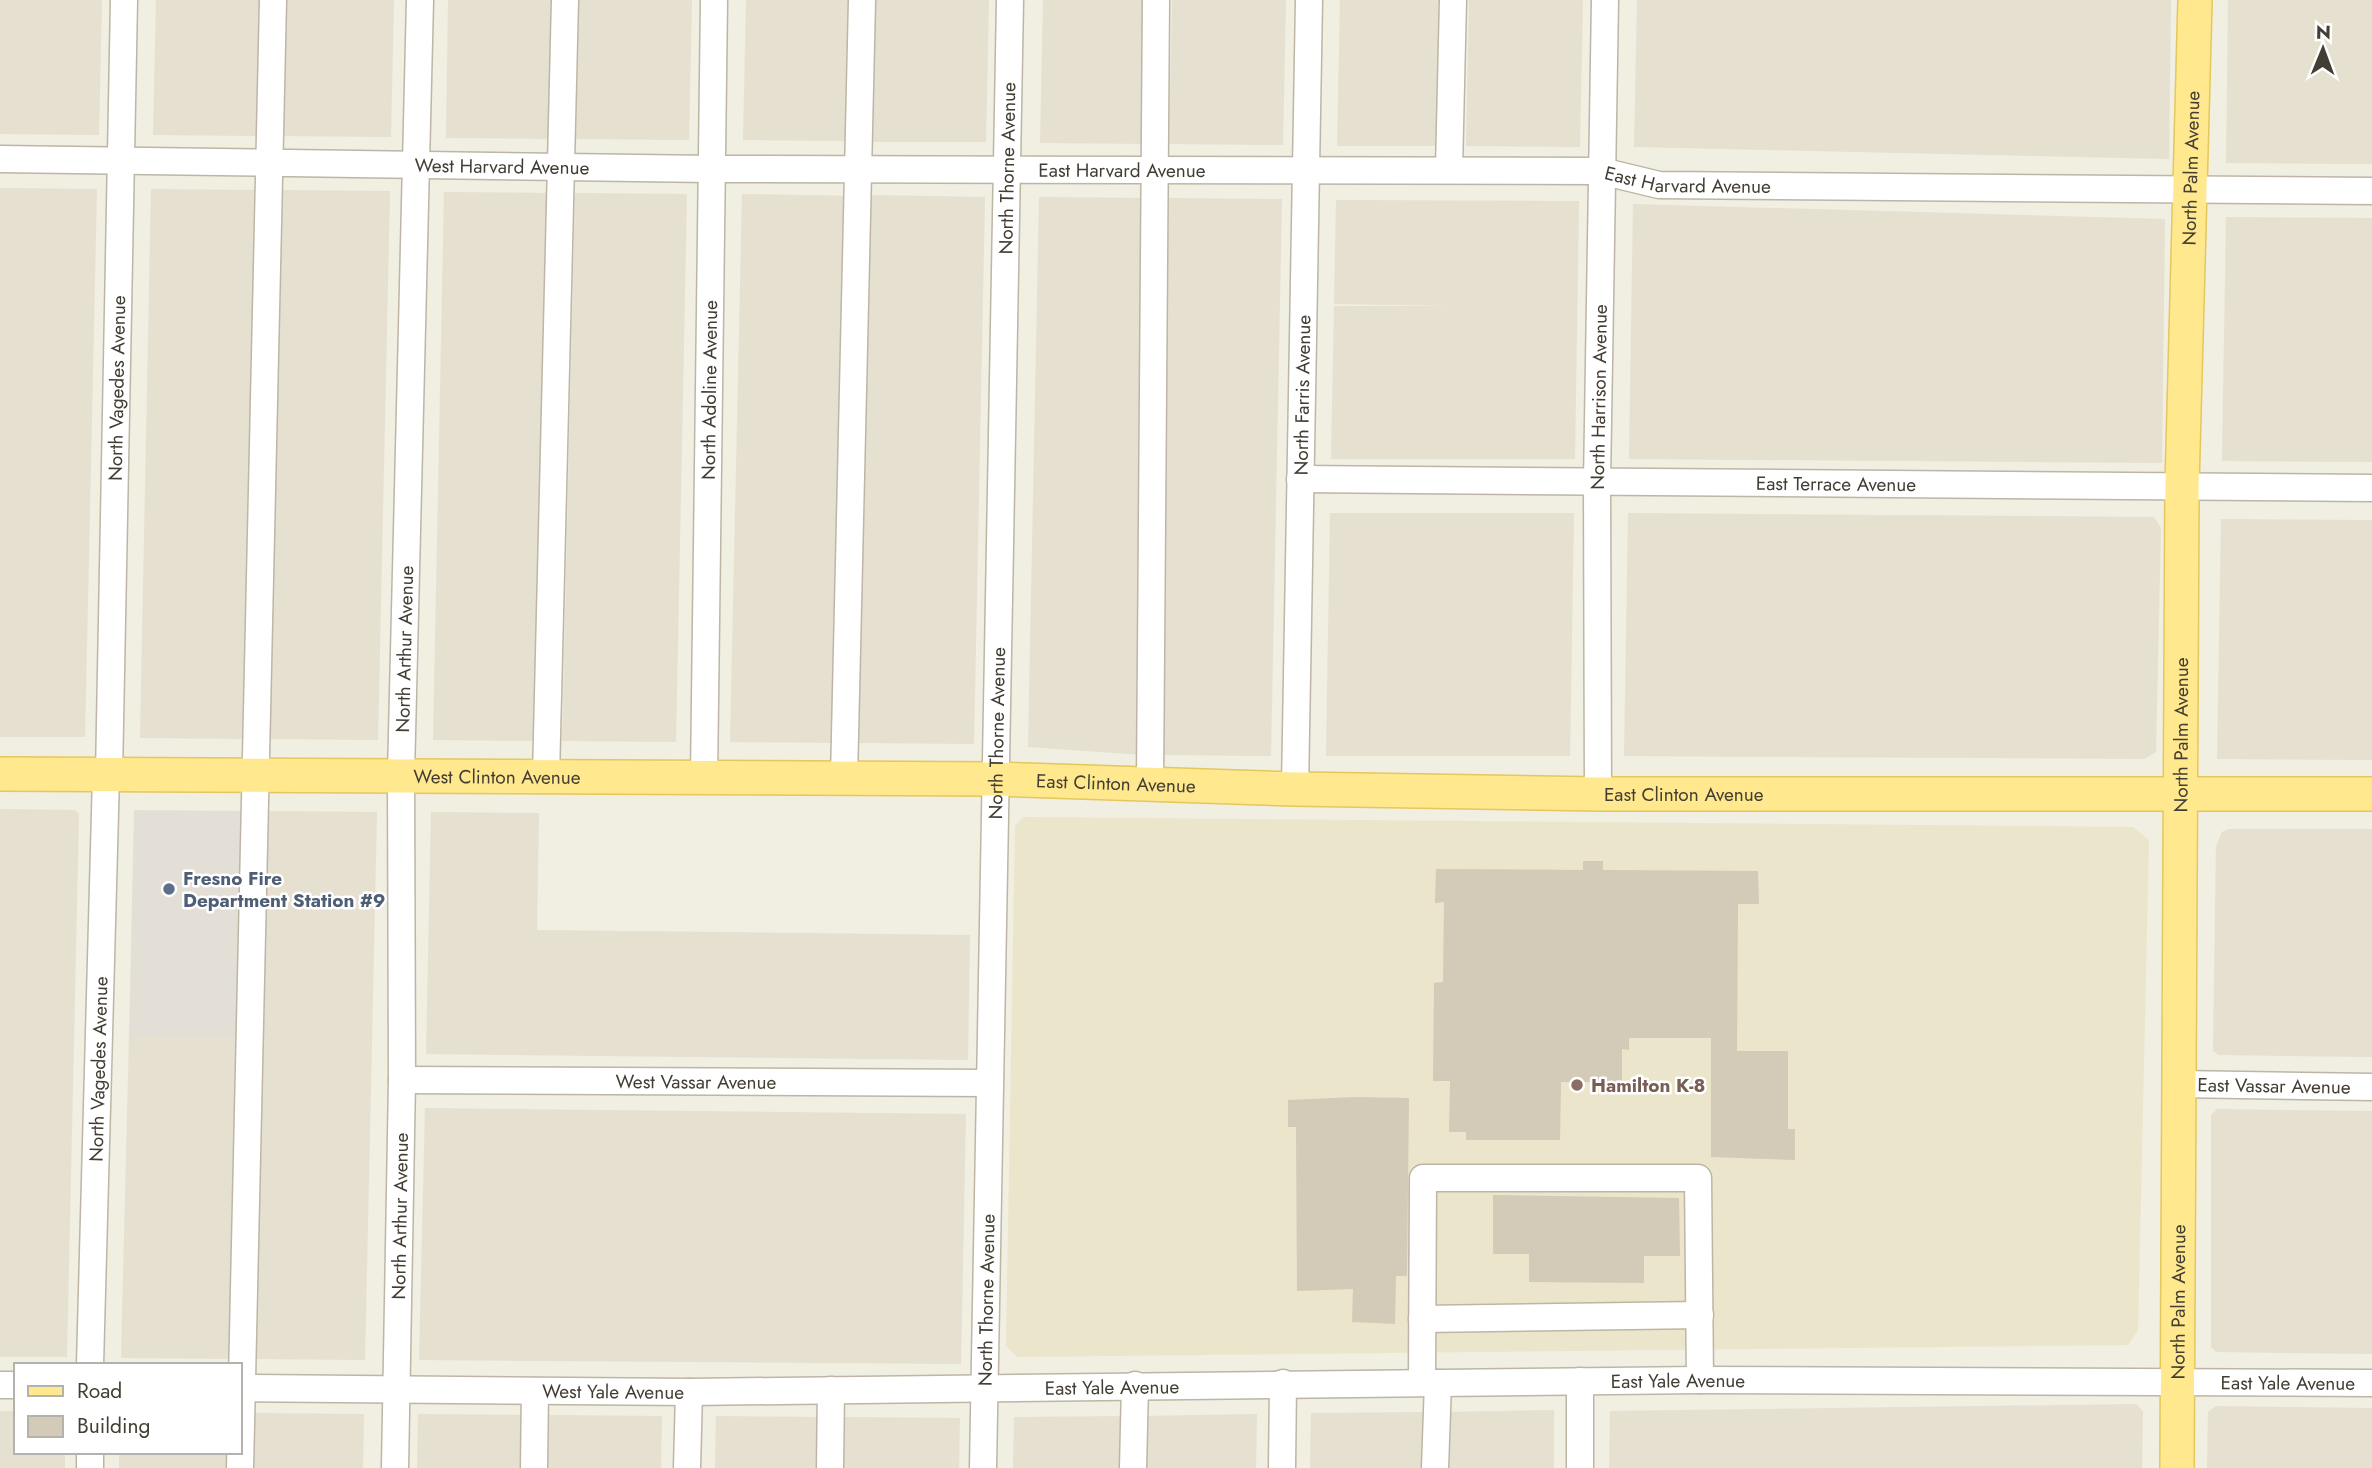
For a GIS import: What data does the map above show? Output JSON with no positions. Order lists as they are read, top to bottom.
{
  "streets": {
    "main road": ["North Palm Avenue", "West Clinton Avenue", "East Clinton Avenue"],
    "street": [
      "West Harvard Avenue",
      "North Thorne Avenue",
      "East Harvard Avenue",
      "North Vagedes Avenue",
      "North Adoline Avenue",
      "North Farris Avenue",
      "North Harrison Avenue",
      "East Terrace Avenue",
      "North Arthur Avenue",
      "West Vassar Avenue",
      "East Vassar Avenue",
      "East Yale Avenue",
      "West Yale Avenue"
    ]
  },
  "crossings": [
    ["West Harvard Avenue", "North Thorne Avenue"],
    ["West Harvard Avenue", "East Harvard Avenue"],
    ["West Harvard Avenue", "North Vagedes Avenue"],
    ["West Harvard Avenue", "North Adoline Avenue"],
    ["West Harvard Avenue", "North Arthur Avenue"],
    ["North Thorne Avenue", "East Harvard Avenue"],
    ["North Thorne Avenue", "West Clinton Avenue"],
    ["North Thorne Avenue", "East Clinton Avenue"],
    ["North Thorne Avenue", "West Vassar Avenue"],
    ["North Thorne Avenue", "East Yale Avenue"],
    ["North Thorne Avenue", "West Yale Avenue"],
    ["North Palm Avenue", "East Harvard Avenue"],
    ["North Palm Avenue", "East Terrace Avenue"],
    ["North Palm Avenue", "East Clinton Avenue"],
    ["North Palm Avenue", "East Vassar Avenue"],
    ["North Palm Avenue", "East Yale Avenue"],
    ["East Harvard Avenue", "North Farris Avenue"],
    ["East Harvard Avenue", "North Harrison Avenue"],
    ["North Vagedes Avenue", "West Clinton Avenue"],
    ["North Adoline Avenue", "West Clinton Avenue"],
    ["North Farris Avenue", "East Terrace Avenue"],
    ["North Farris Avenue", "East Clinton Avenue"],
    ["North Harrison Avenue", "East Terrace Avenue"],
    ["North Harrison Avenue", "East Clinton Avenue"],
    ["North Arthur Avenue", "West Clinton Avenue"],
    ["North Arthur Avenue", "West Vassar Avenue"],
    ["North Arthur Avenue", "West Yale Avenue"],
    ["West Clinton Avenue", "East Clinton Avenue"],
    ["East Yale Avenue", "West Yale Avenue"]
  ],
  "places": ["Fresno Fire Department Station #9", "Hamilton K-8"],
  "legend": ["Road", "Building"],
  "north": "top"
}
